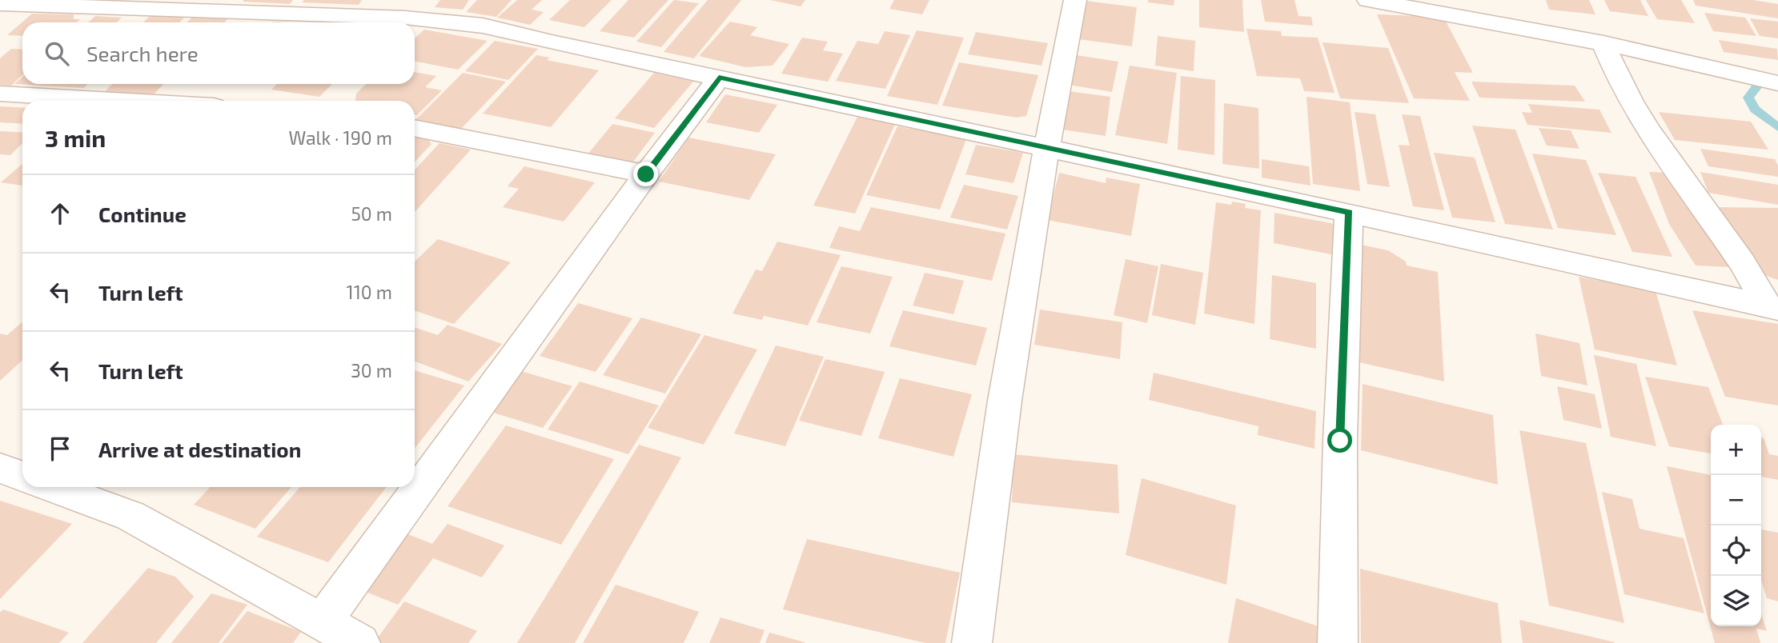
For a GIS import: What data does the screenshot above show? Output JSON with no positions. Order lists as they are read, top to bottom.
{
  "page": {
    "search": "Search here",
    "heading": ["3 min", "Walk · 190 m"],
    "list": [
      ["Continue", "50 m"],
      ["Turn left", "110 m"],
      ["Turn left", "30 m"],
      "Arrive at destination"
    ],
    "map_buttons": ["+", "−"]
  }
}
